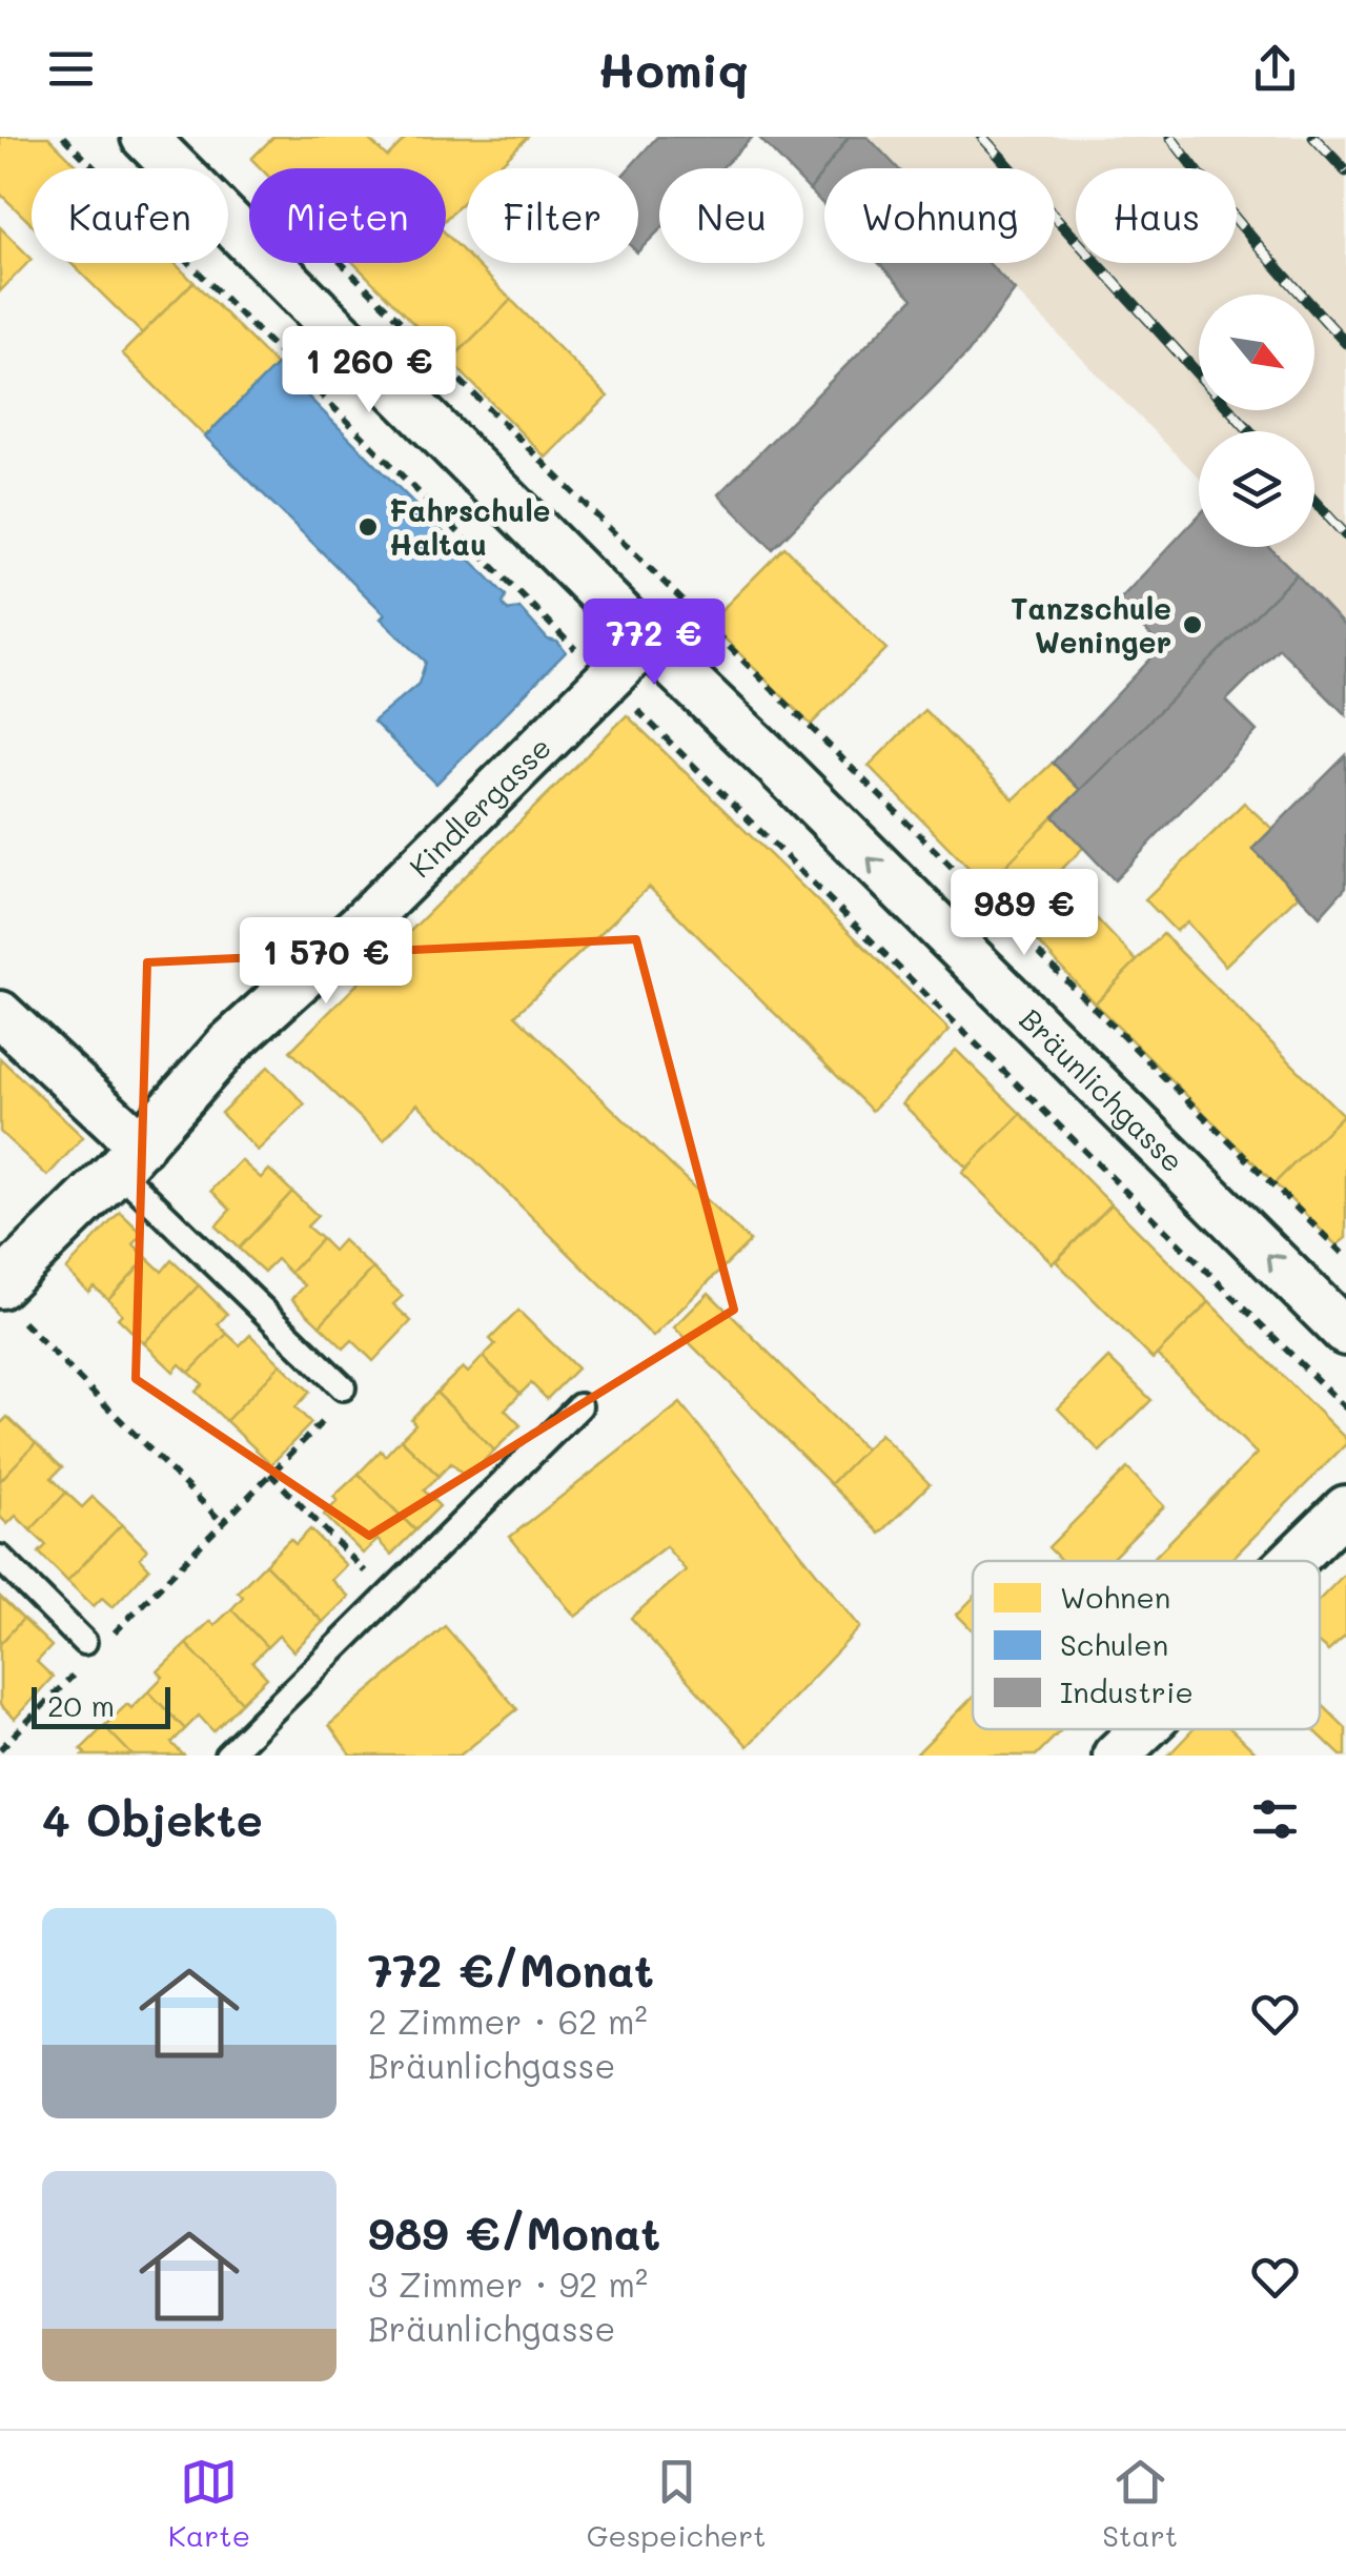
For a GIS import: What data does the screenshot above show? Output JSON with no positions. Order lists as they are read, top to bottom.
{
  "streets": {
    "street": ["Kindlergasse", "Bräunlichgasse"]
  },
  "crossings": [
    ["Kindlergasse", "Bräunlichgasse"]
  ],
  "one_way": ["Bräunlichgasse"],
  "places": ["Fahrschule Haltau", "Tanzschule Weninger"],
  "legend": ["Wohnen", "Schulen", "Industrie"],
  "scale_bar": "20 m",
  "north": "bottom right",
  "page": {
    "header": "Homiq",
    "chip": [
      "Kaufen",
      "Mieten",
      "Filter",
      "Neu",
      "Wohnung",
      "Haus"
    ],
    "price": [
      "1 260 €",
      "772 €",
      "989 €",
      "1 570 €"
    ],
    "scale": "20 m",
    "heading": "4 Objekte",
    "list": [
      {
        "name": "772 €/Monat",
        "note": "2 Zimmer · 62 m² · Bräunlichgasse"
      },
      {
        "name": "989 €/Monat",
        "note": "3 Zimmer · 92 m² · Bräunlichgasse"
      }
    ],
    "tabs": ["Karte", "Gespeichert", "Start"]
  }
}
